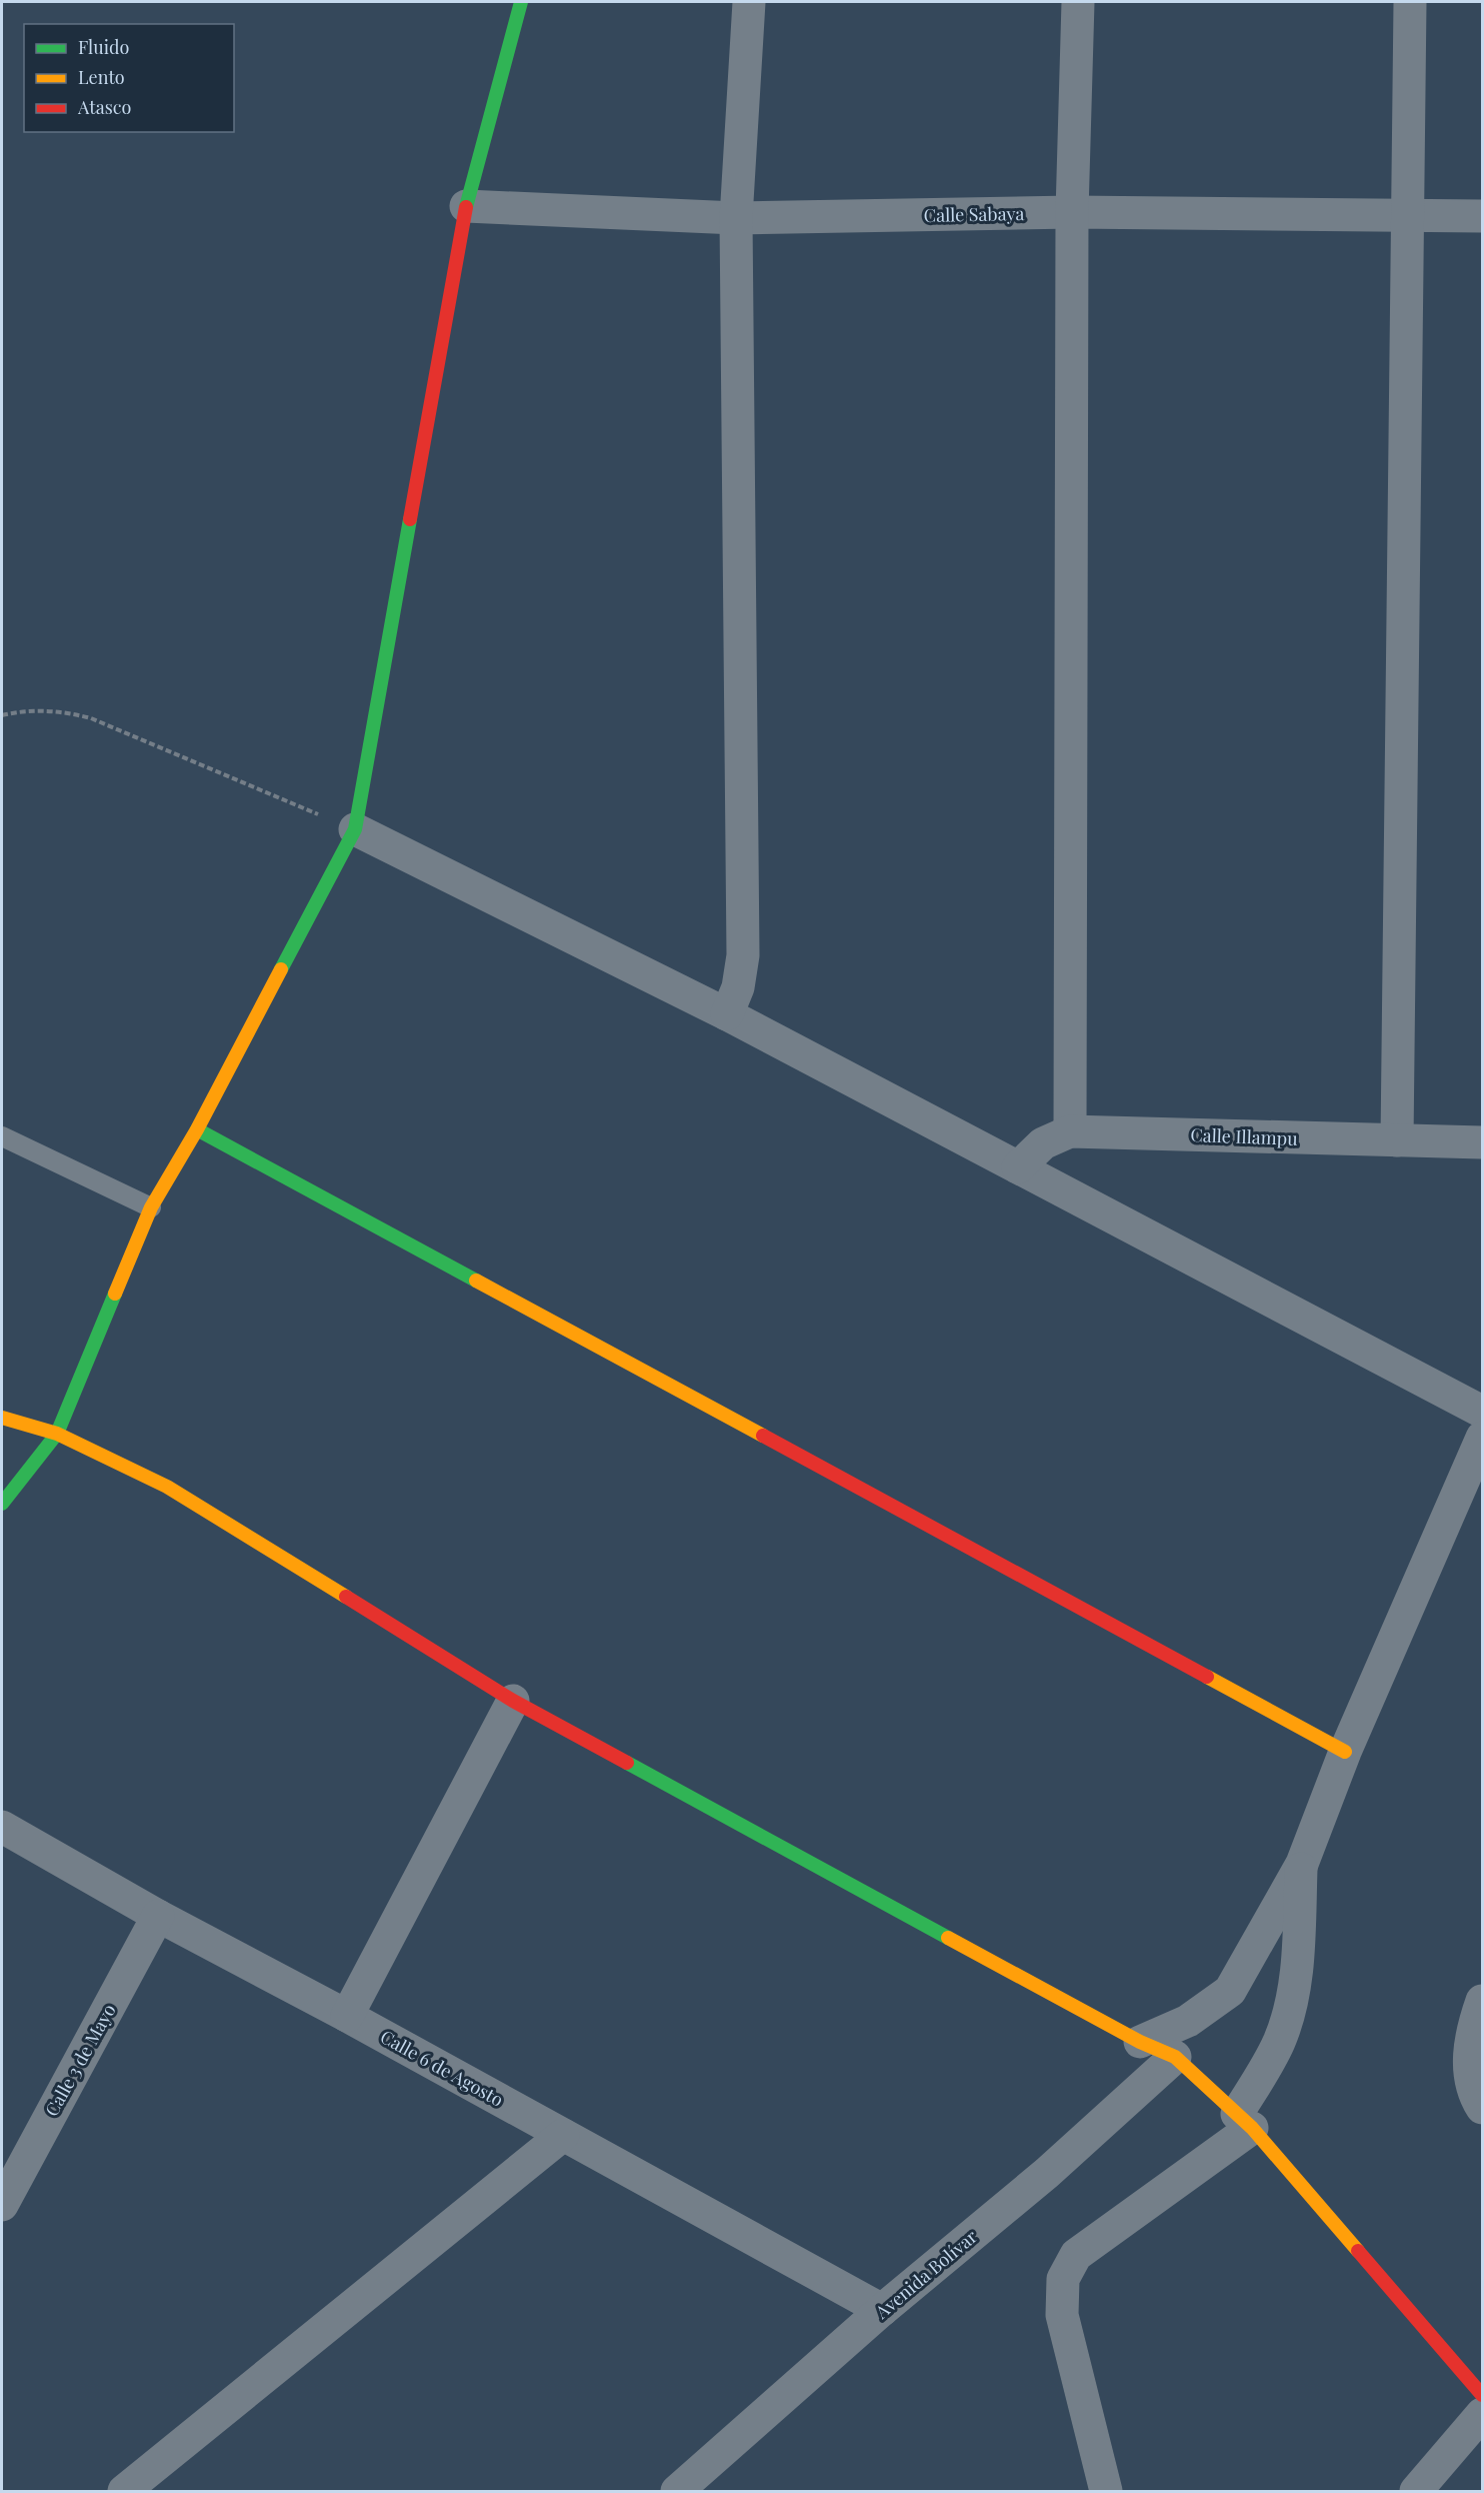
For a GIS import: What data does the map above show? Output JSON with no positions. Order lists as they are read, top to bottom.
{
  "streets": {
    "street": [
      "Calle Sabaya",
      "Calle Illampu",
      "Calle 3 de Mayo",
      "Calle 6 de Agosto",
      "Avenida Bolívar"
    ]
  },
  "crossings": [
    ["Calle 3 de Mayo", "Calle 6 de Agosto"],
    ["Calle 6 de Agosto", "Avenida Bolívar"]
  ],
  "legend": ["Fluido", "Lento", "Atasco"]
}
